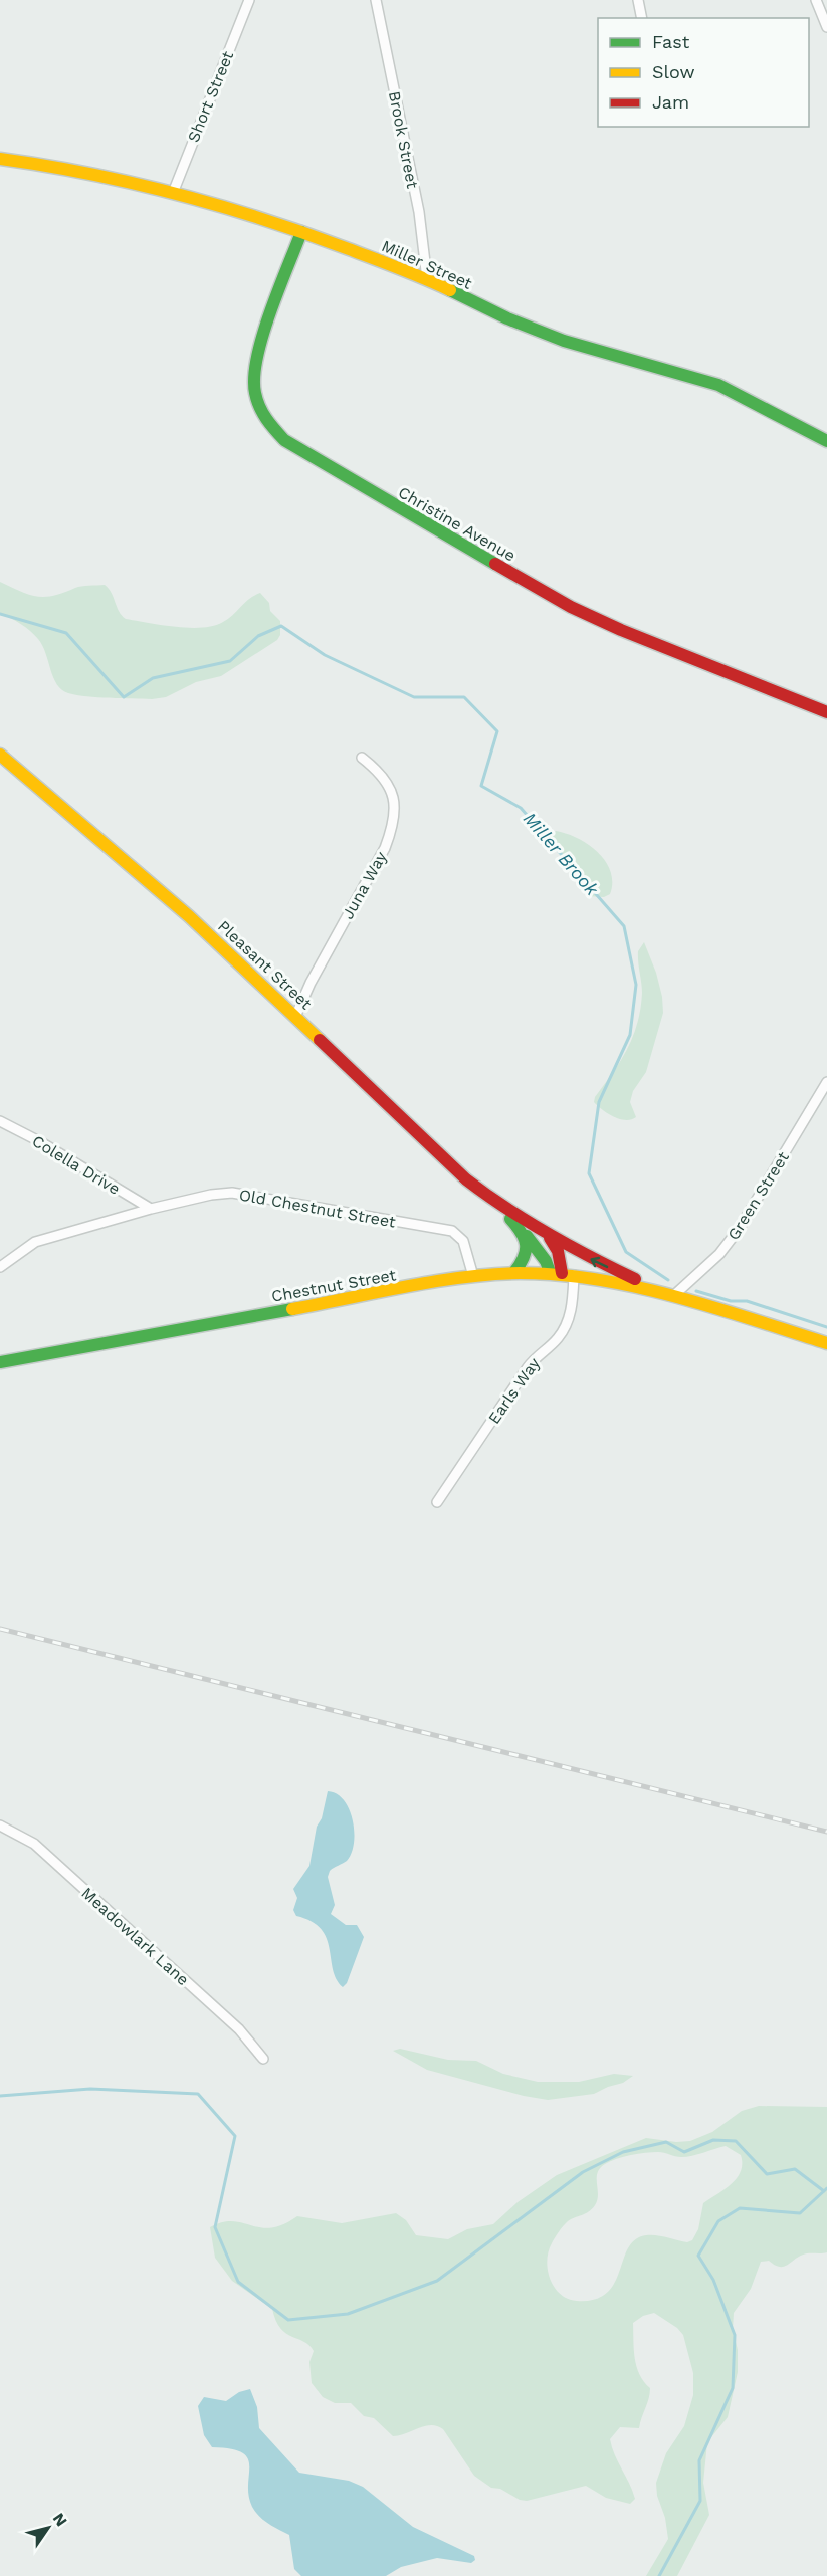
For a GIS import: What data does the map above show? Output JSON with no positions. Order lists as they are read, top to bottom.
{
  "streets": {
    "street": [
      "Short Street",
      "Brook Street",
      "Miller Street",
      "Christine Avenue",
      "Juna Way",
      "Pleasant Street",
      "Colella Drive",
      "Green Street",
      "Old Chestnut Street",
      "Chestnut Street",
      "Earls Way",
      "Meadowlark Lane"
    ]
  },
  "crossings": [
    ["Short Street", "Miller Street"],
    ["Brook Street", "Miller Street"],
    ["Miller Street", "Christine Avenue"],
    ["Juna Way", "Pleasant Street"],
    ["Pleasant Street", "Chestnut Street"],
    ["Pleasant Street", "Earls Way"],
    ["Colella Drive", "Old Chestnut Street"],
    ["Green Street", "Chestnut Street"],
    ["Old Chestnut Street", "Chestnut Street"],
    ["Chestnut Street", "Earls Way"]
  ],
  "water": ["Miller Brook"],
  "legend": ["Fast", "Slow", "Jam"],
  "north": "top right"
}
